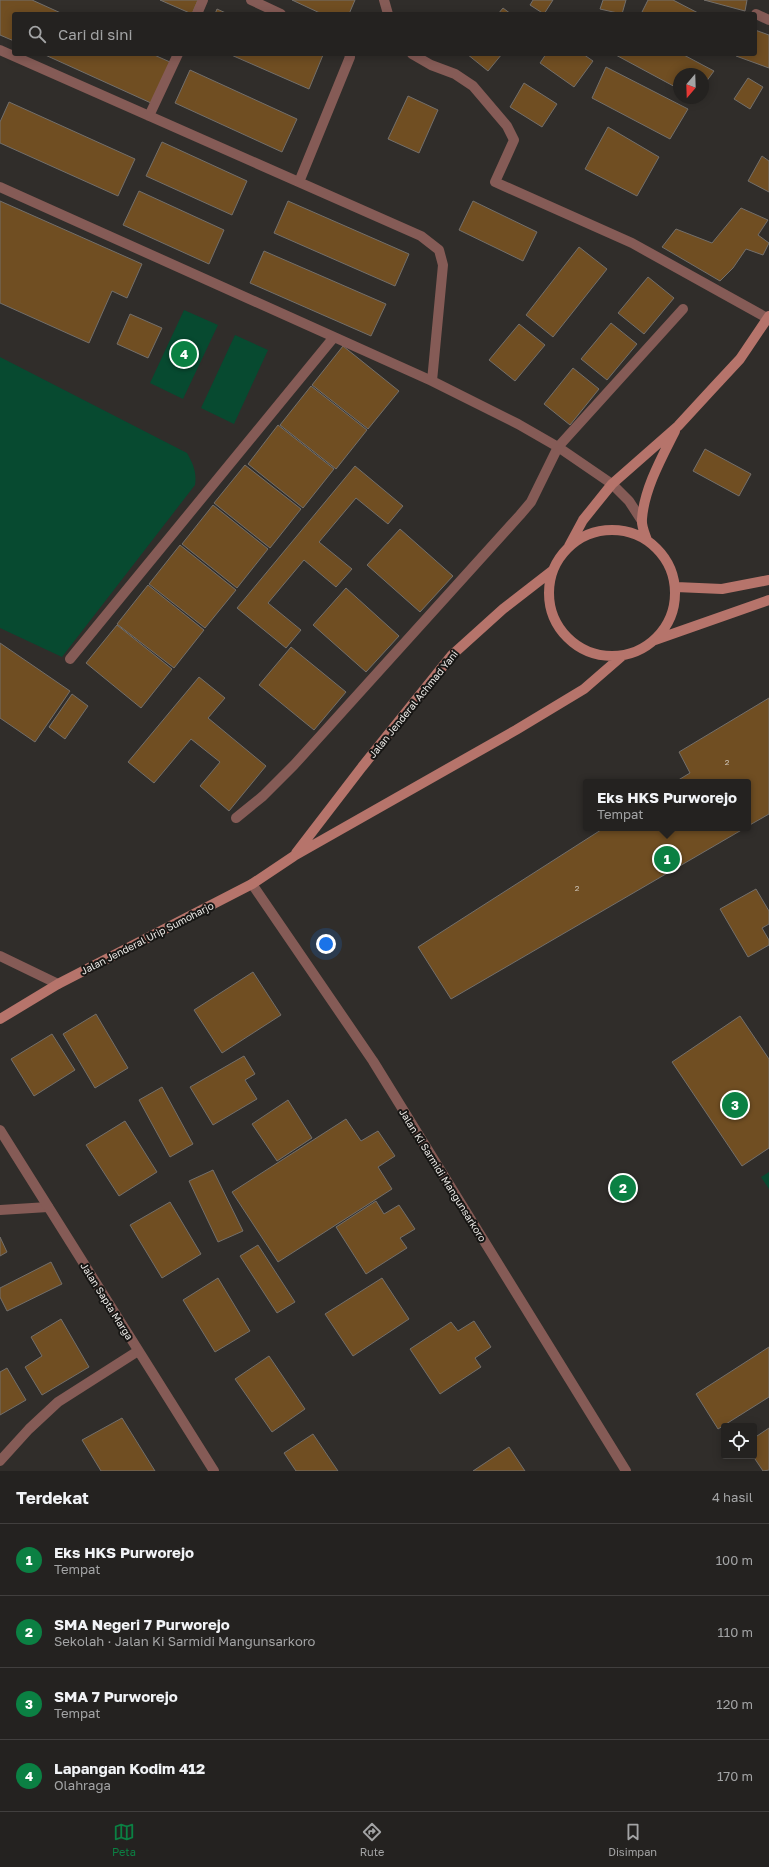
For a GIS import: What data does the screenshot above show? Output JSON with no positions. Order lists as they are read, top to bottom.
{
  "streets": {
    "main road": ["Jalan Jenderal Achmad Yani", "Jalan Jenderal Urip Sumoharjo"],
    "street": ["Jalan Ki Sarmidi Mangunsarkoro", "Jalan Sapta Marga"]
  },
  "crossings": [
    ["Jalan Jenderal Achmad Yani", "Jalan Jenderal Urip Sumoharjo"],
    ["Jalan Jenderal Urip Sumoharjo", "Jalan Ki Sarmidi Mangunsarkoro"]
  ],
  "house_numbers": ["2", "2"],
  "north": "bottom",
  "page": {
    "search": "Cari di sini",
    "pins": [
      "4",
      "1",
      "3",
      "2"
    ],
    "popup": ["Eks HKS Purworejo", "Tempat"],
    "heading": ["Terdekat", "4 hasil"],
    "list": [
      {
        "mark": "1",
        "name": "Eks HKS Purworejo",
        "note": "Tempat",
        "value": "100 m"
      },
      {
        "mark": "2",
        "name": "SMA Negeri 7 Purworejo",
        "note": "Sekolah · Jalan Ki Sarmidi Mangunsarkoro",
        "value": "110 m"
      },
      {
        "mark": "3",
        "name": "SMA 7 Purworejo",
        "note": "Tempat",
        "value": "120 m"
      },
      {
        "mark": "4",
        "name": "Lapangan Kodim 412",
        "note": "Olahraga",
        "value": "170 m"
      }
    ],
    "nav": ["Peta", "Rute", "Disimpan"]
  }
}
